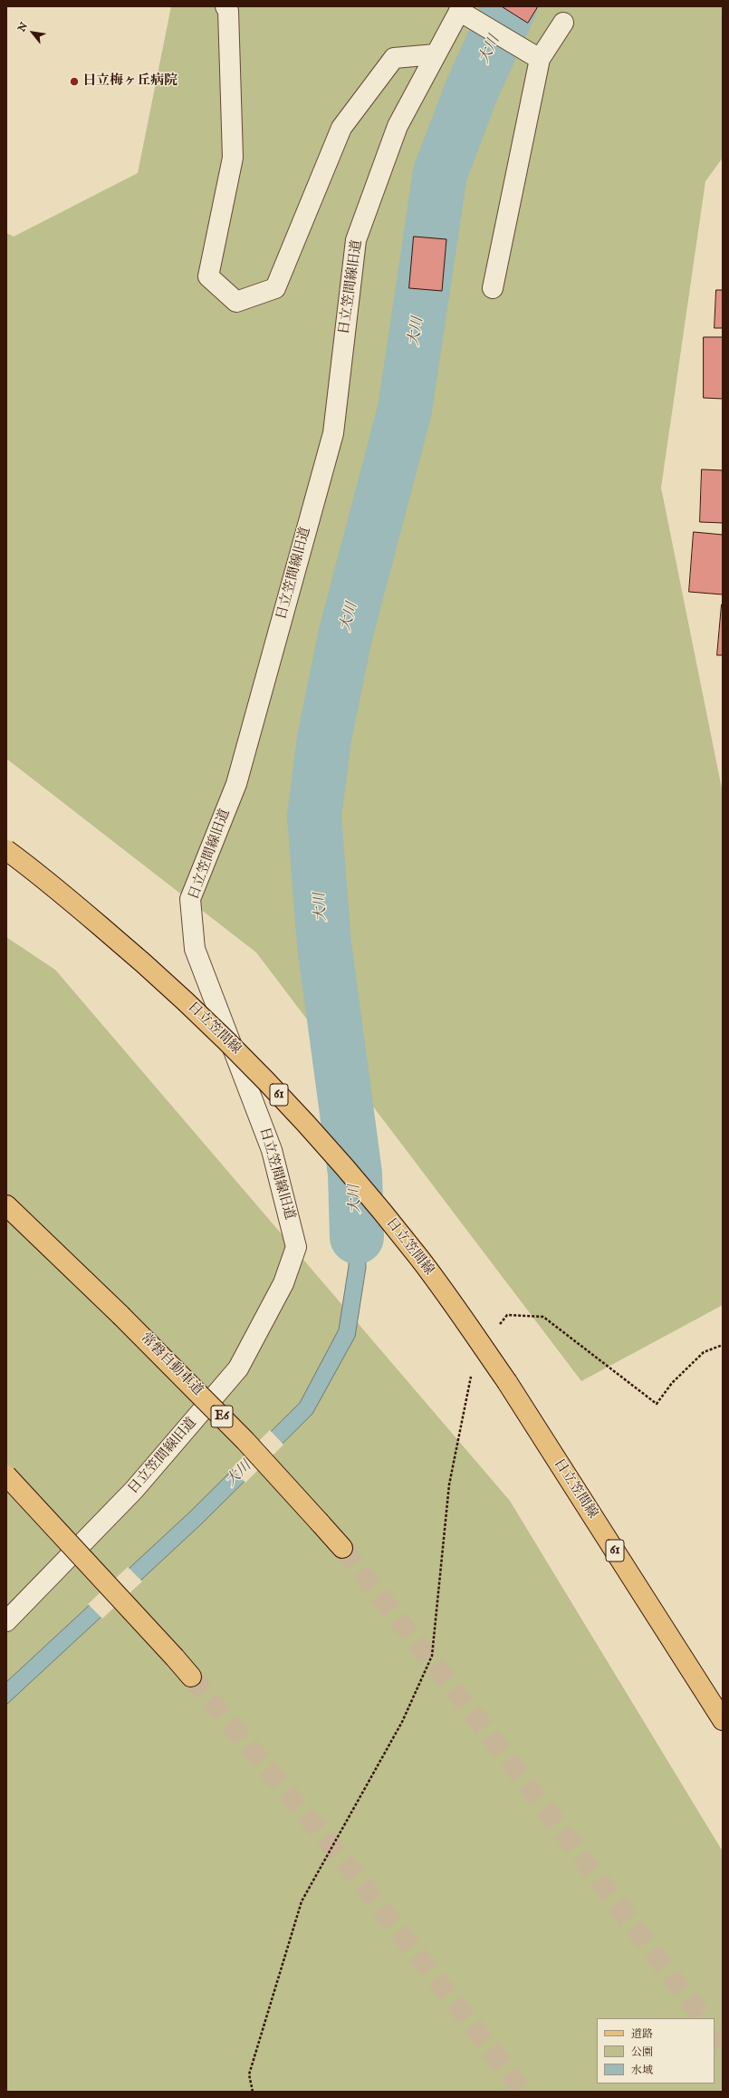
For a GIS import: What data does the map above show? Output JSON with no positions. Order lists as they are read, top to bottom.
{
  "streets": {
    "main road": [
      "日立笠間線",
      "61",
      "常磐自動車道",
      "E6"
    ],
    "street": ["日立笠間線旧道"]
  },
  "water": ["大川"],
  "places": ["日立梅ヶ丘病院"],
  "legend": ["道路", "公園", "水域"],
  "north": "top left"
}
